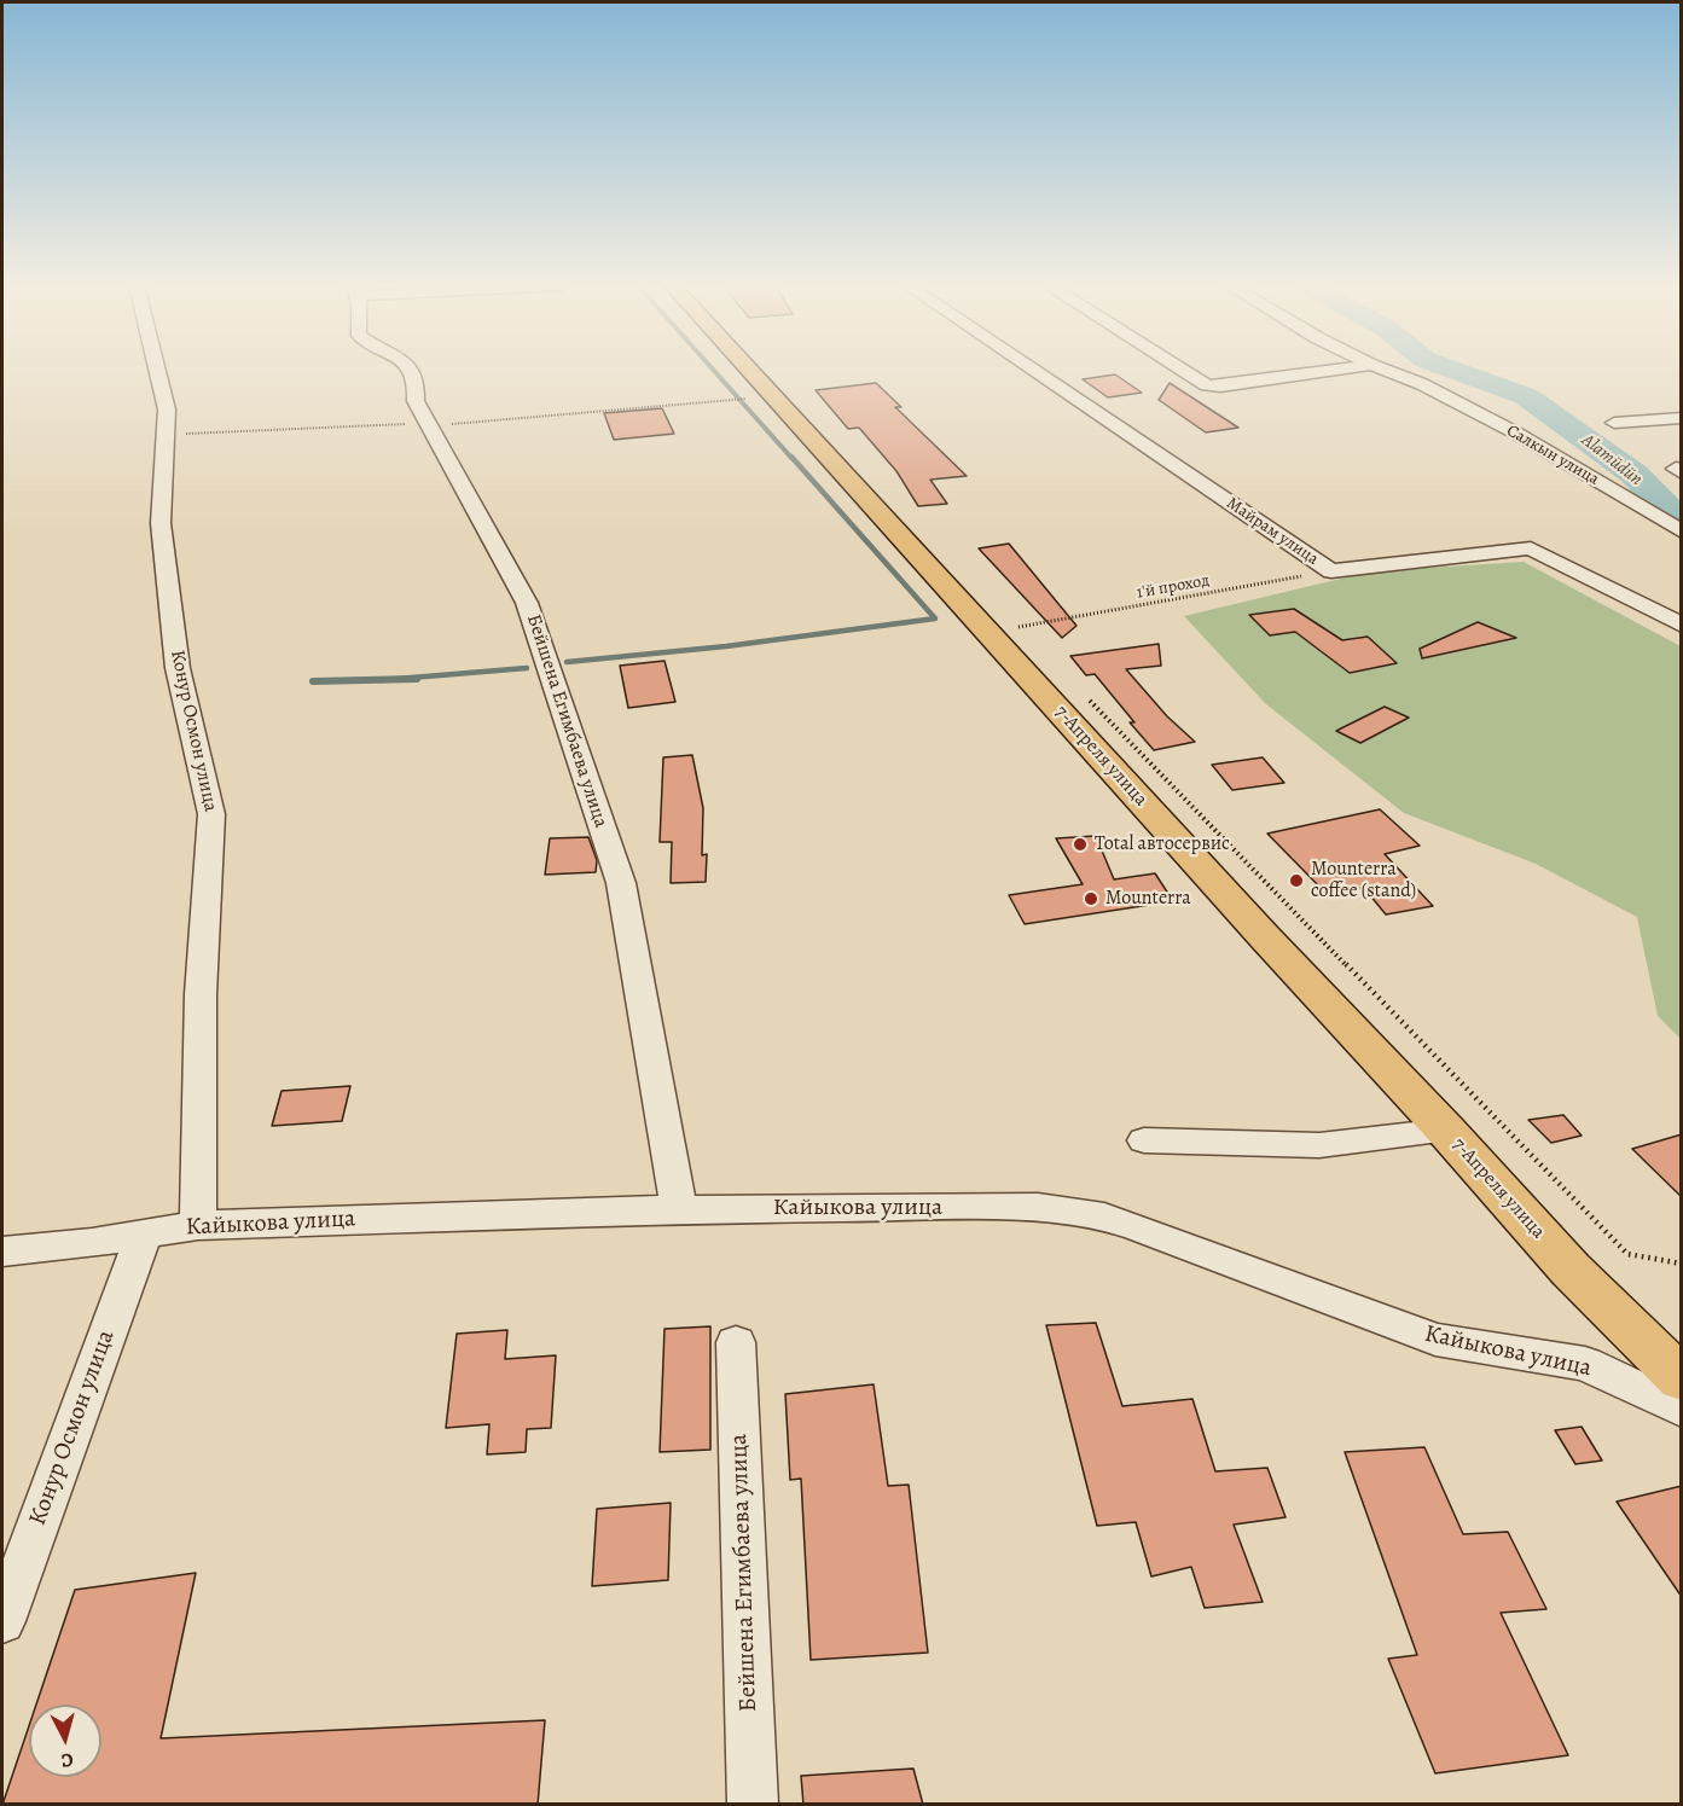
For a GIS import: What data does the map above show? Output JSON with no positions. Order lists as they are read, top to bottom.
{
  "streets": {
    "main road": ["7-Апреля улица"],
    "street": [
      "Салкын улица",
      "Майрам улица",
      "Бейшена Егимбаева улица",
      "Конур Осмон улица",
      "Кайыкова улица"
    ],
    "path": ["1'й проход"]
  },
  "crossings": [
    ["Майрам улица", "1'й проход"],
    ["Бейшена Егимбаева улица", "Кайыкова улица"],
    ["Конур Осмон улица", "Кайыкова улица"]
  ],
  "water": ["Alamüdün"],
  "places": ["Total автосервис", "Mounterra coffee (stand)", "Mounterra"],
  "north": "bottom"
}
